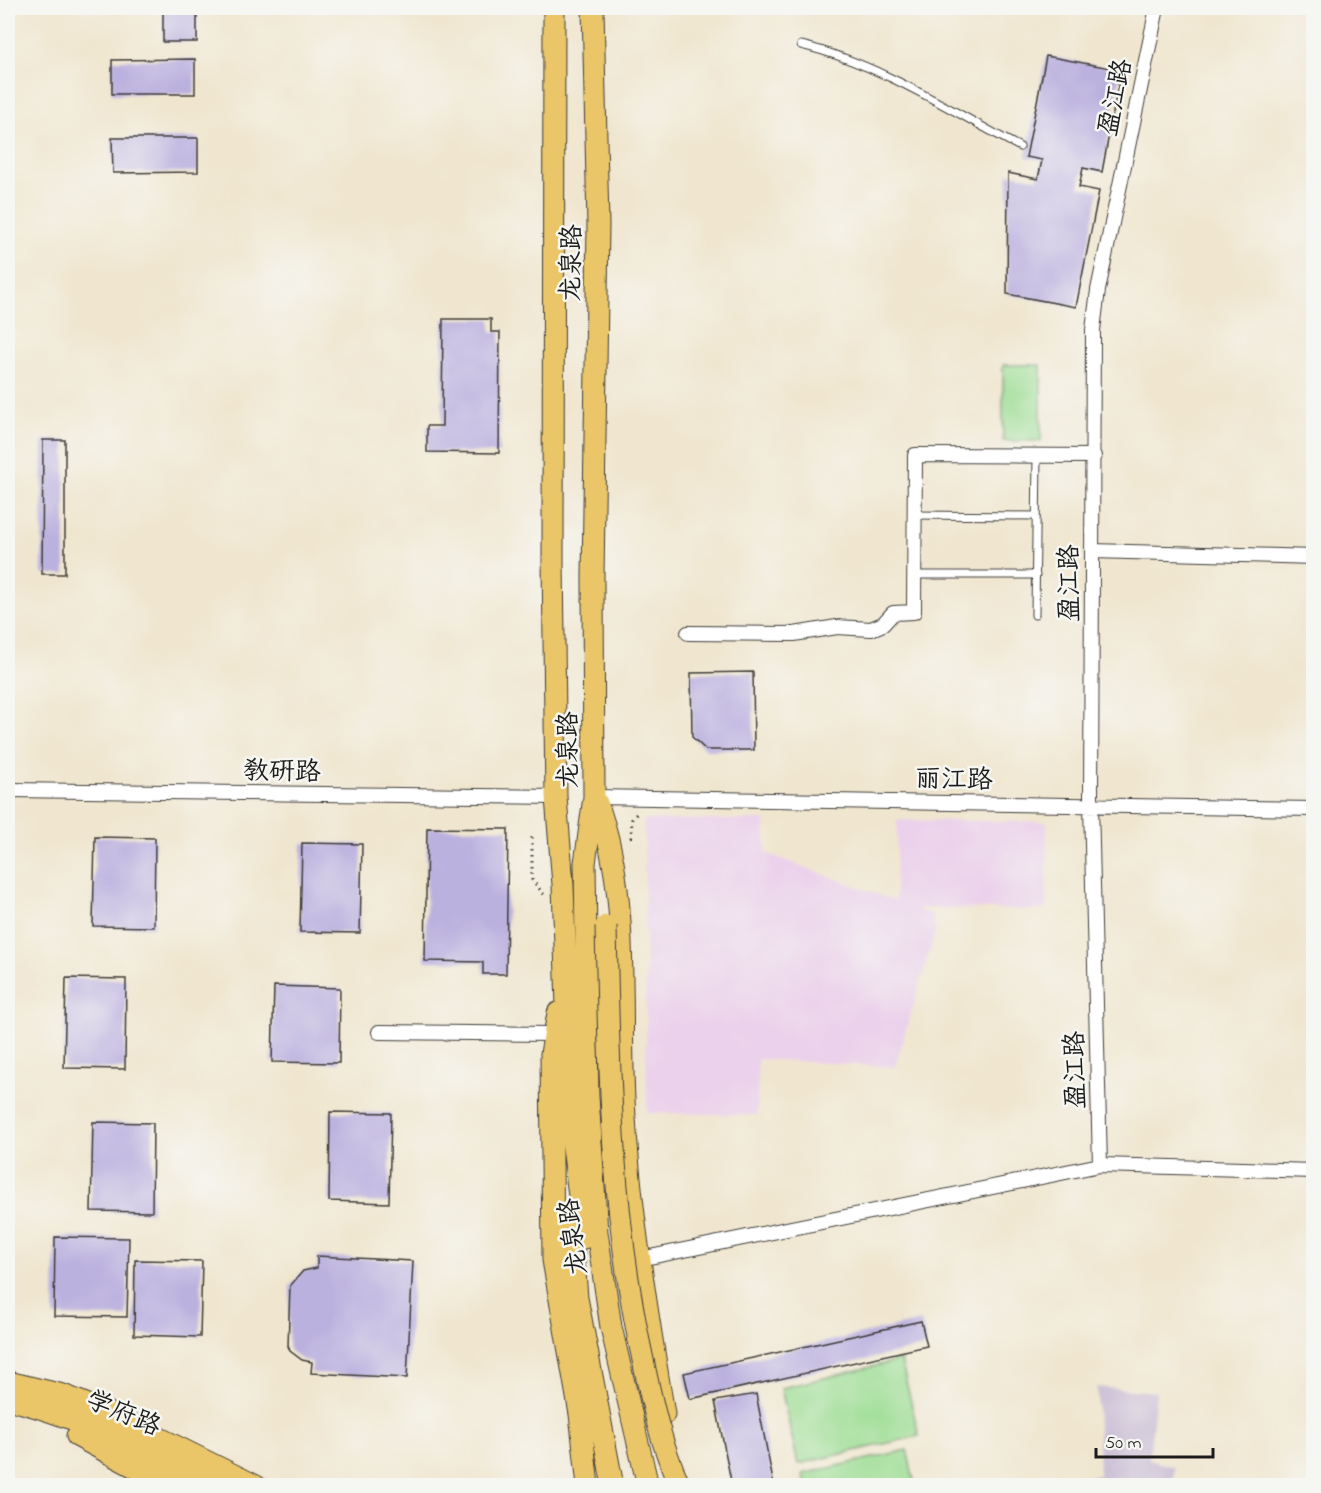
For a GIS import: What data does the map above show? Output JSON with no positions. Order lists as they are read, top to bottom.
{
  "streets": {
    "main road": ["龙泉路", "学府路"],
    "street": ["盈江路", "教研路", "丽江路"]
  },
  "crossings": [
    ["盈江路", "丽江路"],
    ["龙泉路", "教研路"],
    ["龙泉路", "丽江路"]
  ],
  "scale_bar": "50 m"
}
